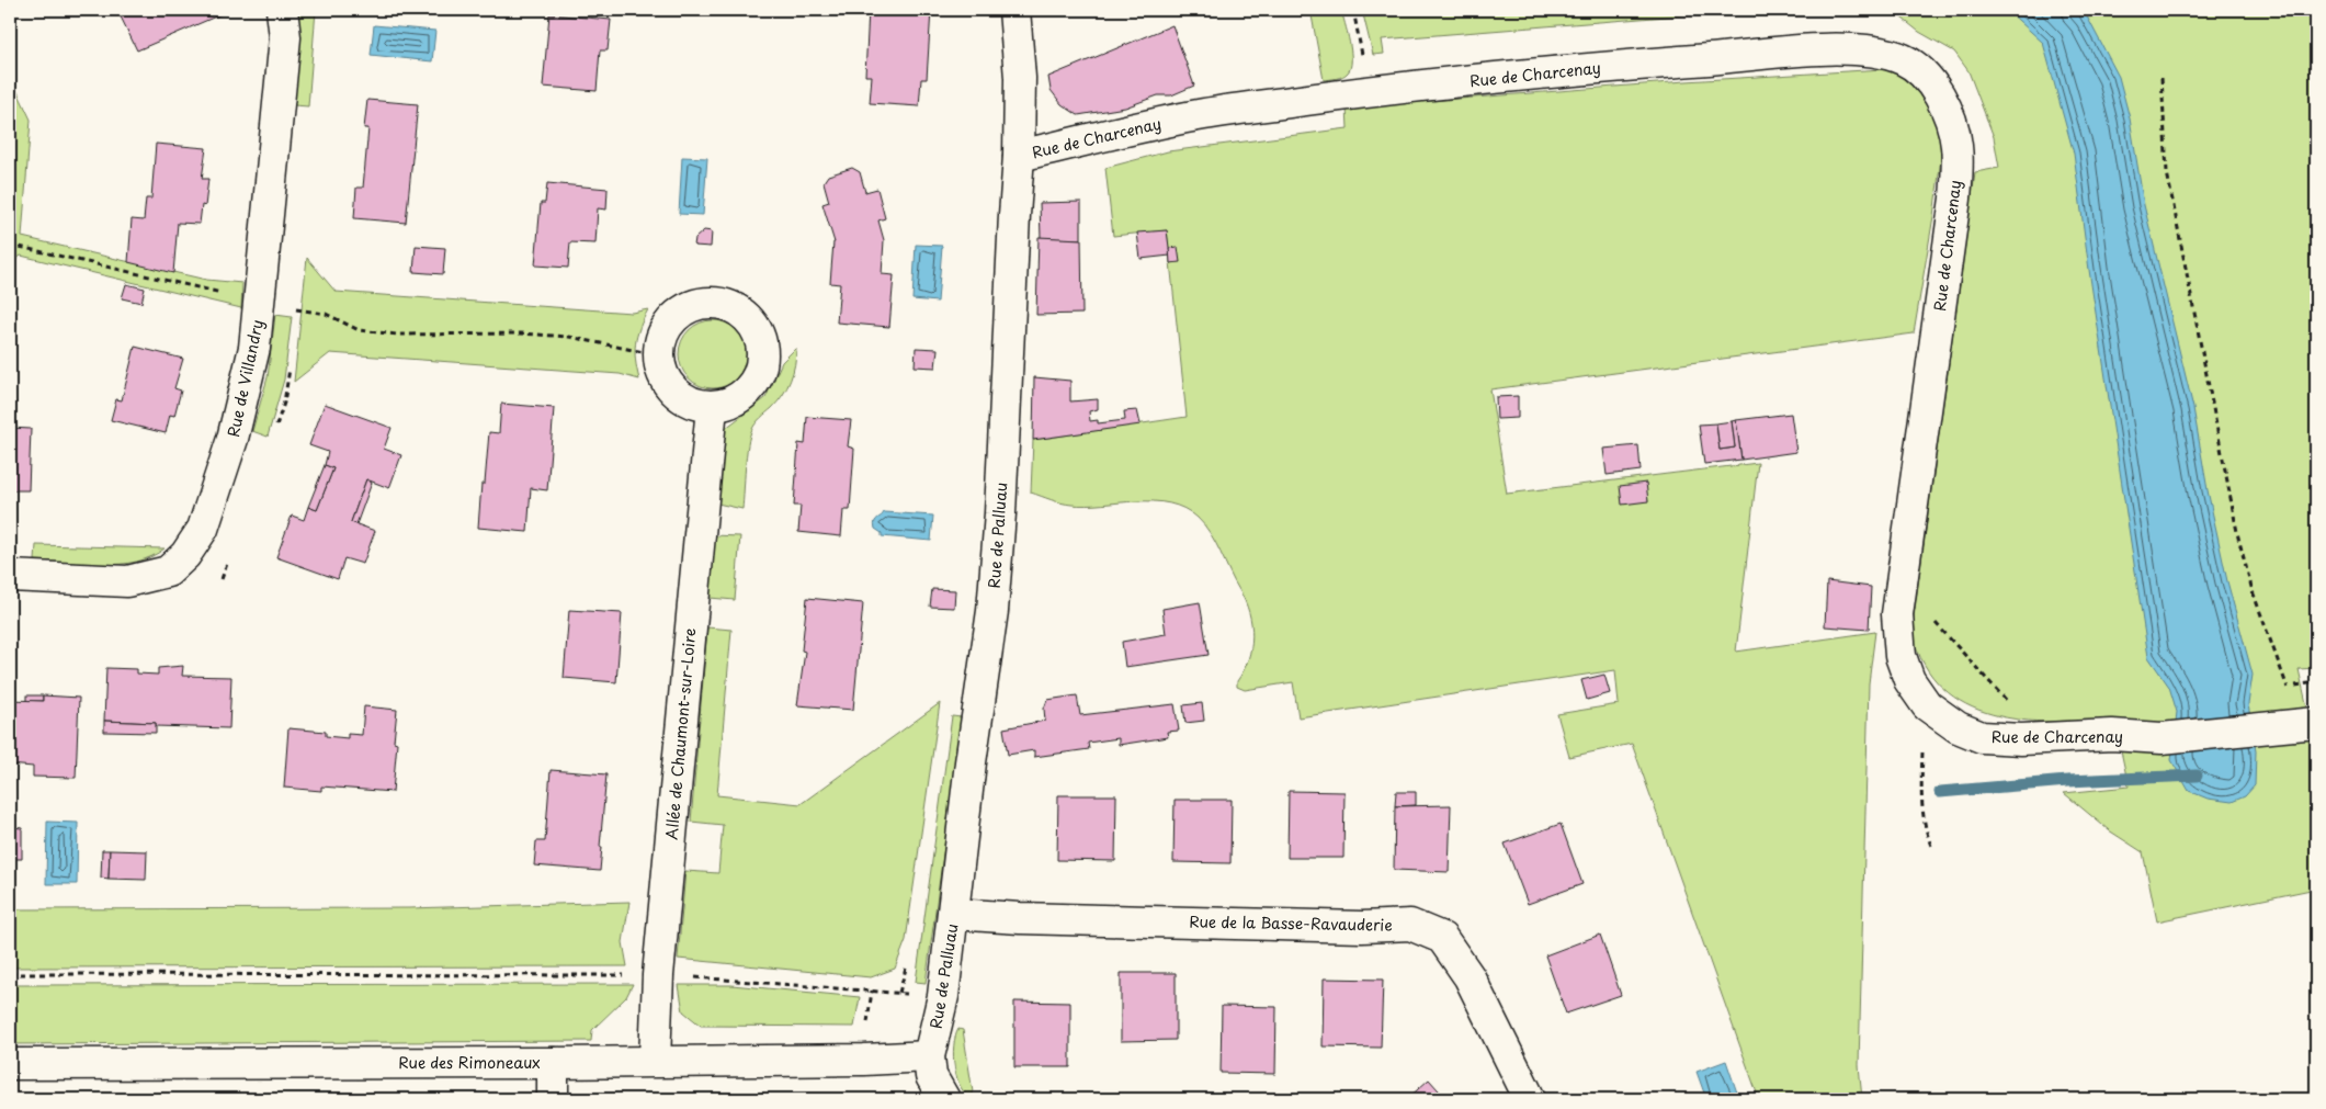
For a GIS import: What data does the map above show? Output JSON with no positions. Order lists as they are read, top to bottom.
{
  "streets": {
    "street": [
      "Rue de Charcenay",
      "Rue de Villandry",
      "Rue de Palluau",
      "Allée de Chaumont-sur-Loire",
      "Rue de la Basse-Ravauderie",
      "Rue des Rimoneaux"
    ]
  },
  "crossings": [
    ["Rue de Charcenay", "Rue de Palluau"],
    ["Rue de Palluau", "Rue de la Basse-Ravauderie"],
    ["Rue de Palluau", "Rue des Rimoneaux"],
    ["Allée de Chaumont-sur-Loire", "Rue des Rimoneaux"]
  ]
}
